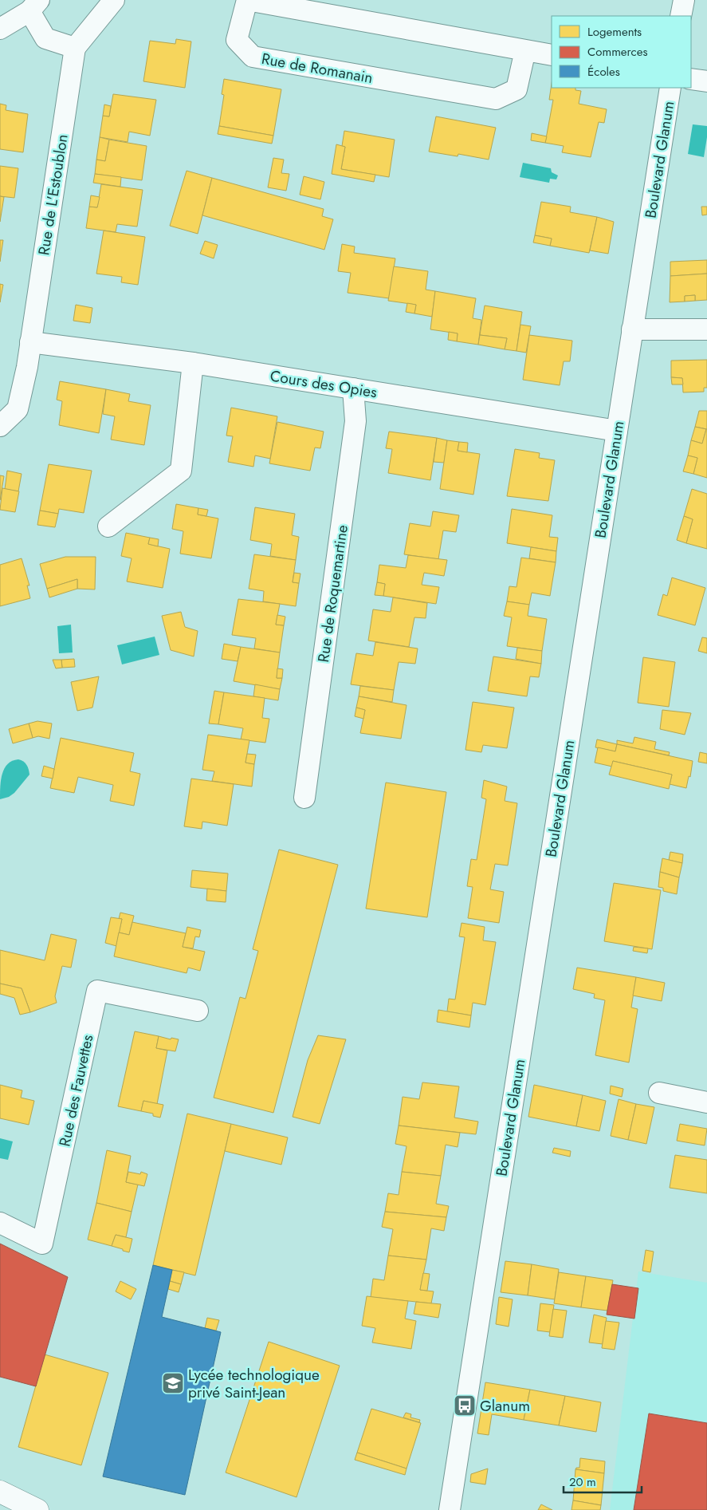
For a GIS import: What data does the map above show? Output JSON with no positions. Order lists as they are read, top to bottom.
{
  "streets": {
    "street": [
      "Rue de Romanain",
      "Boulevard Glanum",
      "Rue de L'Estoublon",
      "Cours des Opies",
      "Rue de Roquemartine",
      "Rue des Fauvettes"
    ]
  },
  "crossings": [
    ["Boulevard Glanum", "Cours des Opies"],
    ["Rue de L'Estoublon", "Cours des Opies"],
    ["Cours des Opies", "Rue de Roquemartine"]
  ],
  "places": {
    "school or university": ["Lycée technologique privé Saint-Jean"],
    "bus stop": ["Glanum"]
  },
  "legend": ["Logements", "Commerces", "Écoles"],
  "scale_bar": "20 m"
}
